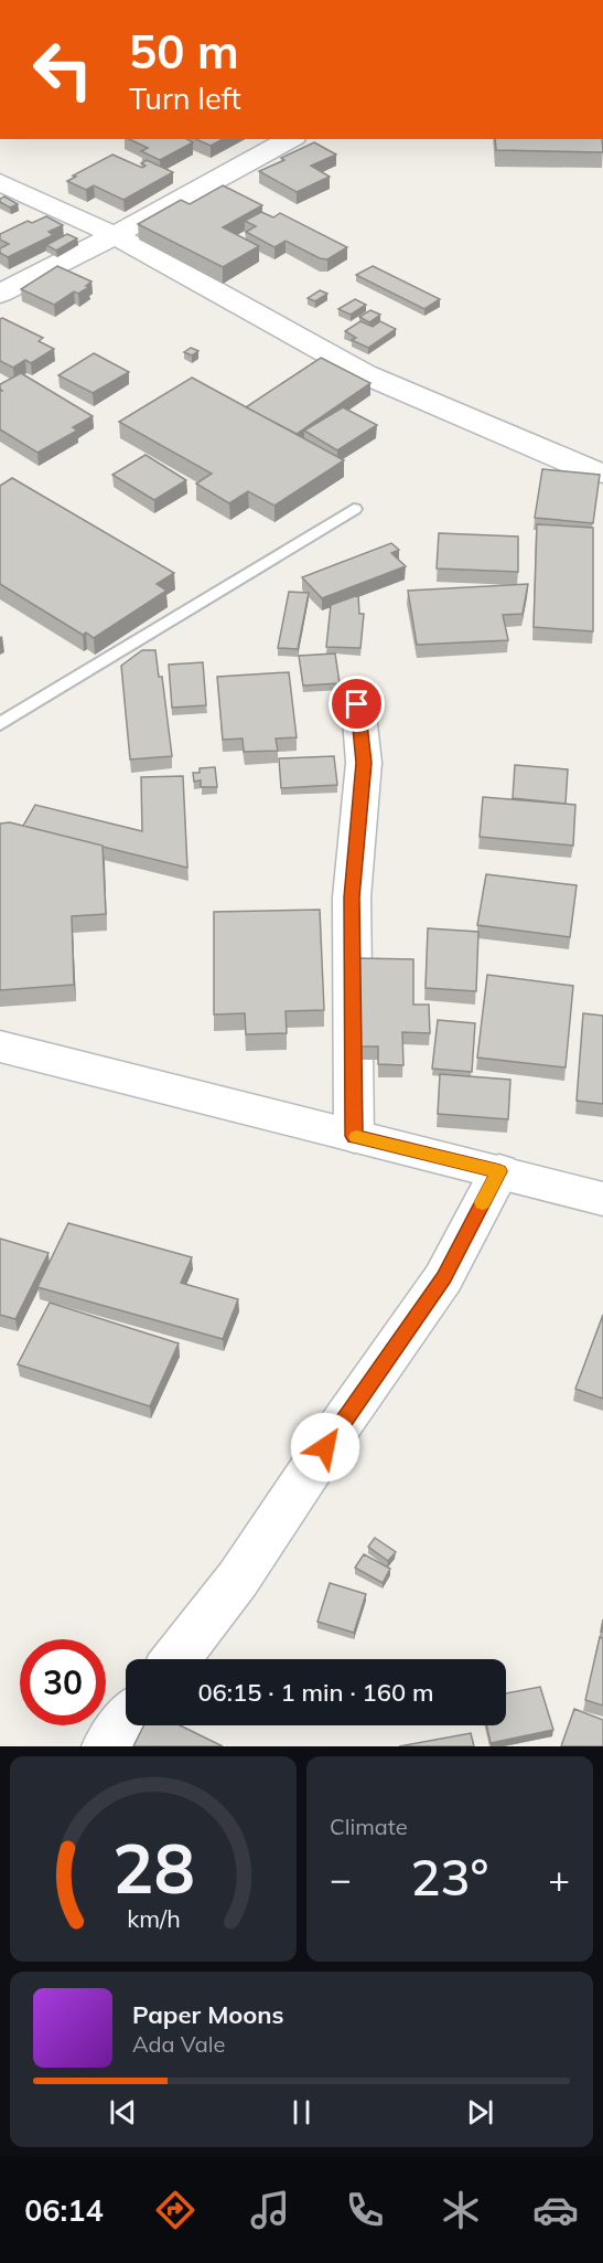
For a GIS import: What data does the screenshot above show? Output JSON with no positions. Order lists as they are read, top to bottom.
{
  "page": {
    "turn": ["50 m", "Turn left"],
    "limit": "30",
    "trip": "06:15 · 1 min · 160 m",
    "tile": "Climate",
    "heat": ["−", "23°", "+"],
    "song": ["Paper Moons", "Ada Vale"],
    "tabs": "06:14",
    "gauge": ["28", "km/h"]
  }
}
